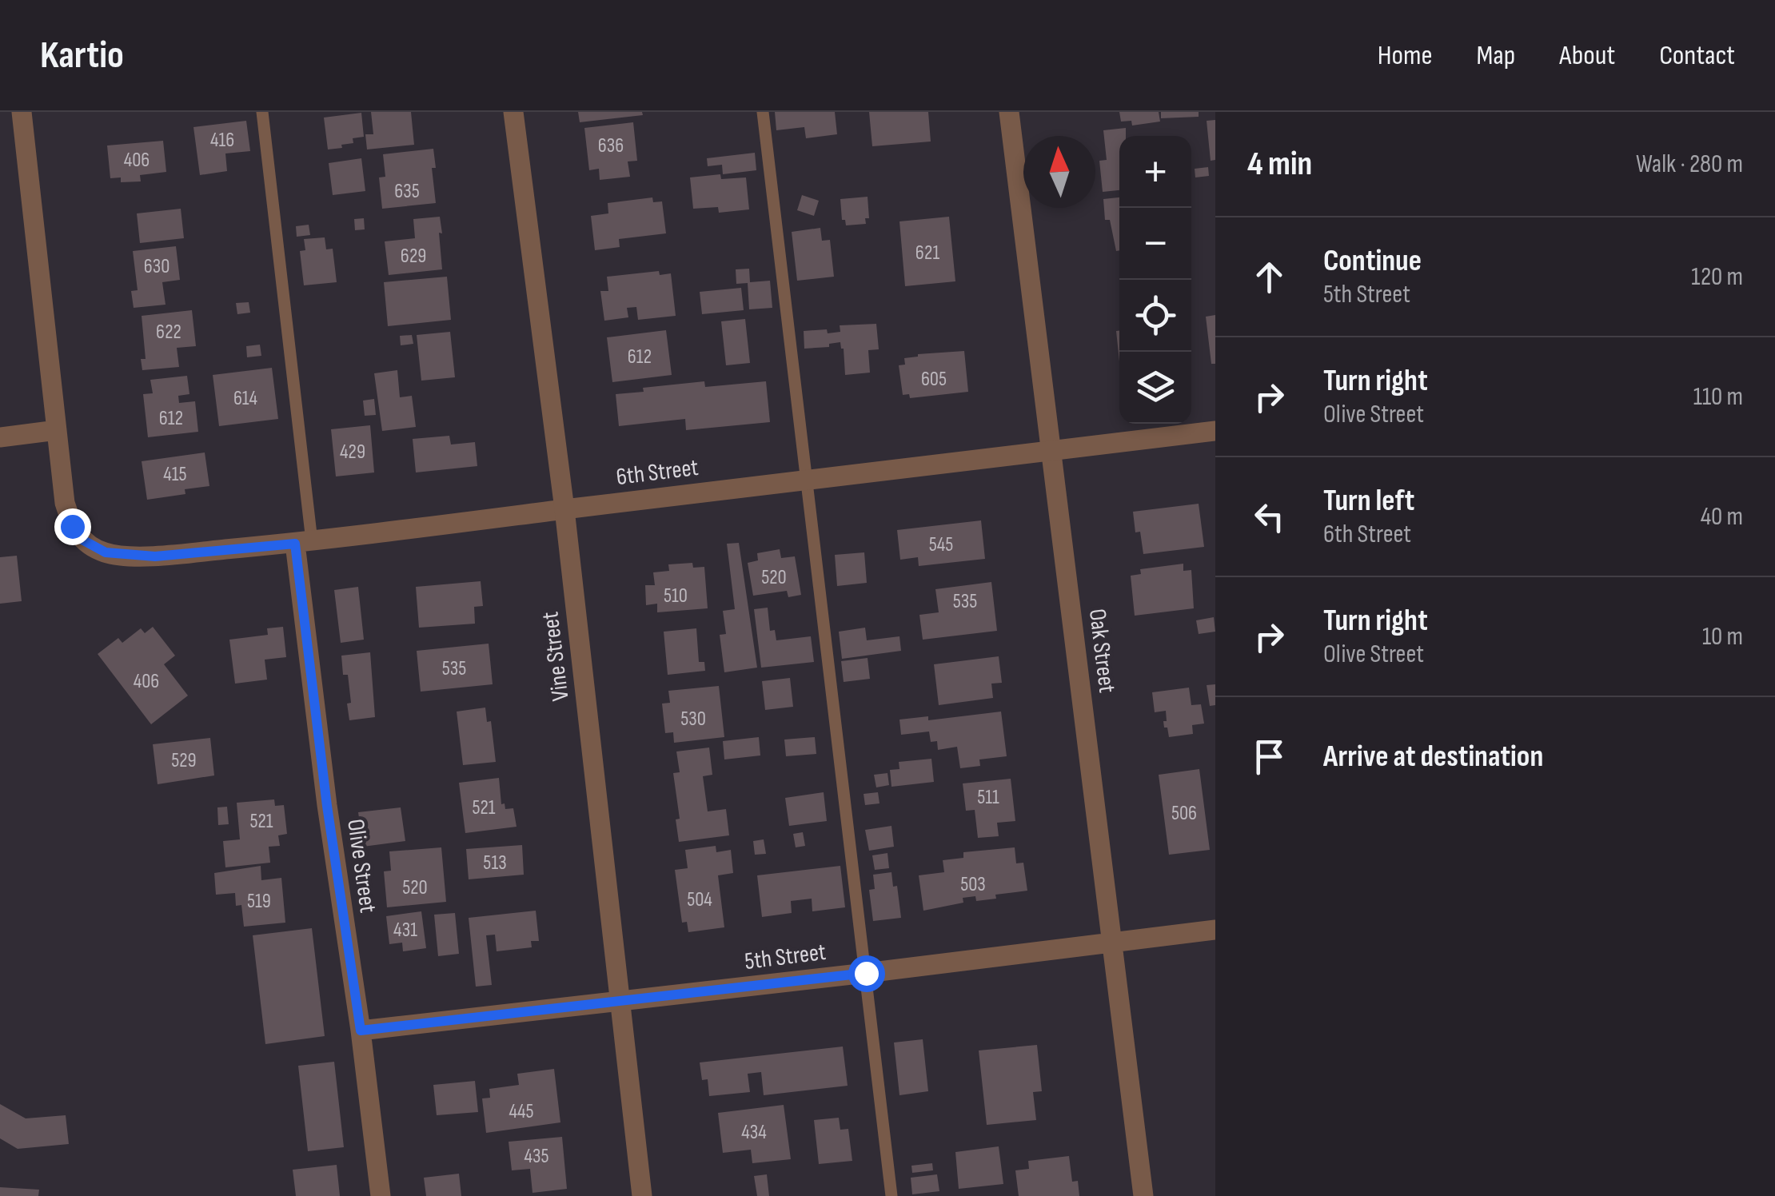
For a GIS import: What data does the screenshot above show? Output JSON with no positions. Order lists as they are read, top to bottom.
{
  "streets": {
    "street": [
      "6th Street",
      "Oak Street",
      "Vine Street",
      "Olive Street",
      "5th Street"
    ]
  },
  "crossings": [
    ["6th Street", "Oak Street"],
    ["6th Street", "Vine Street"],
    ["6th Street", "Olive Street"],
    ["Oak Street", "5th Street"],
    ["Vine Street", "5th Street"],
    ["Olive Street", "5th Street"]
  ],
  "house_numbers": [
    "416",
    "636",
    "406",
    "635",
    "621",
    "629",
    "630",
    "622",
    "612",
    "605",
    "614",
    "612",
    "429",
    "415",
    "545",
    "520",
    "510",
    "535",
    "535",
    "406",
    "530",
    "529",
    "511",
    "521",
    "506",
    "521",
    "513",
    "503",
    "520",
    "504",
    "519",
    "431",
    "445",
    "434",
    "435"
  ],
  "north": "top",
  "page": {
    "header": "Kartio",
    "nav": [
      "Home",
      "Map",
      "About",
      "Contact"
    ],
    "heading": ["4 min", "Walk · 280 m"],
    "map_buttons": ["+", "−"],
    "list": [
      ["Continue", "5th Street", "120 m"],
      ["Turn right", "Olive Street", "110 m"],
      ["Turn left", "6th Street", "40 m"],
      ["Turn right", "Olive Street", "10 m"],
      "Arrive at destination"
    ]
  }
}
